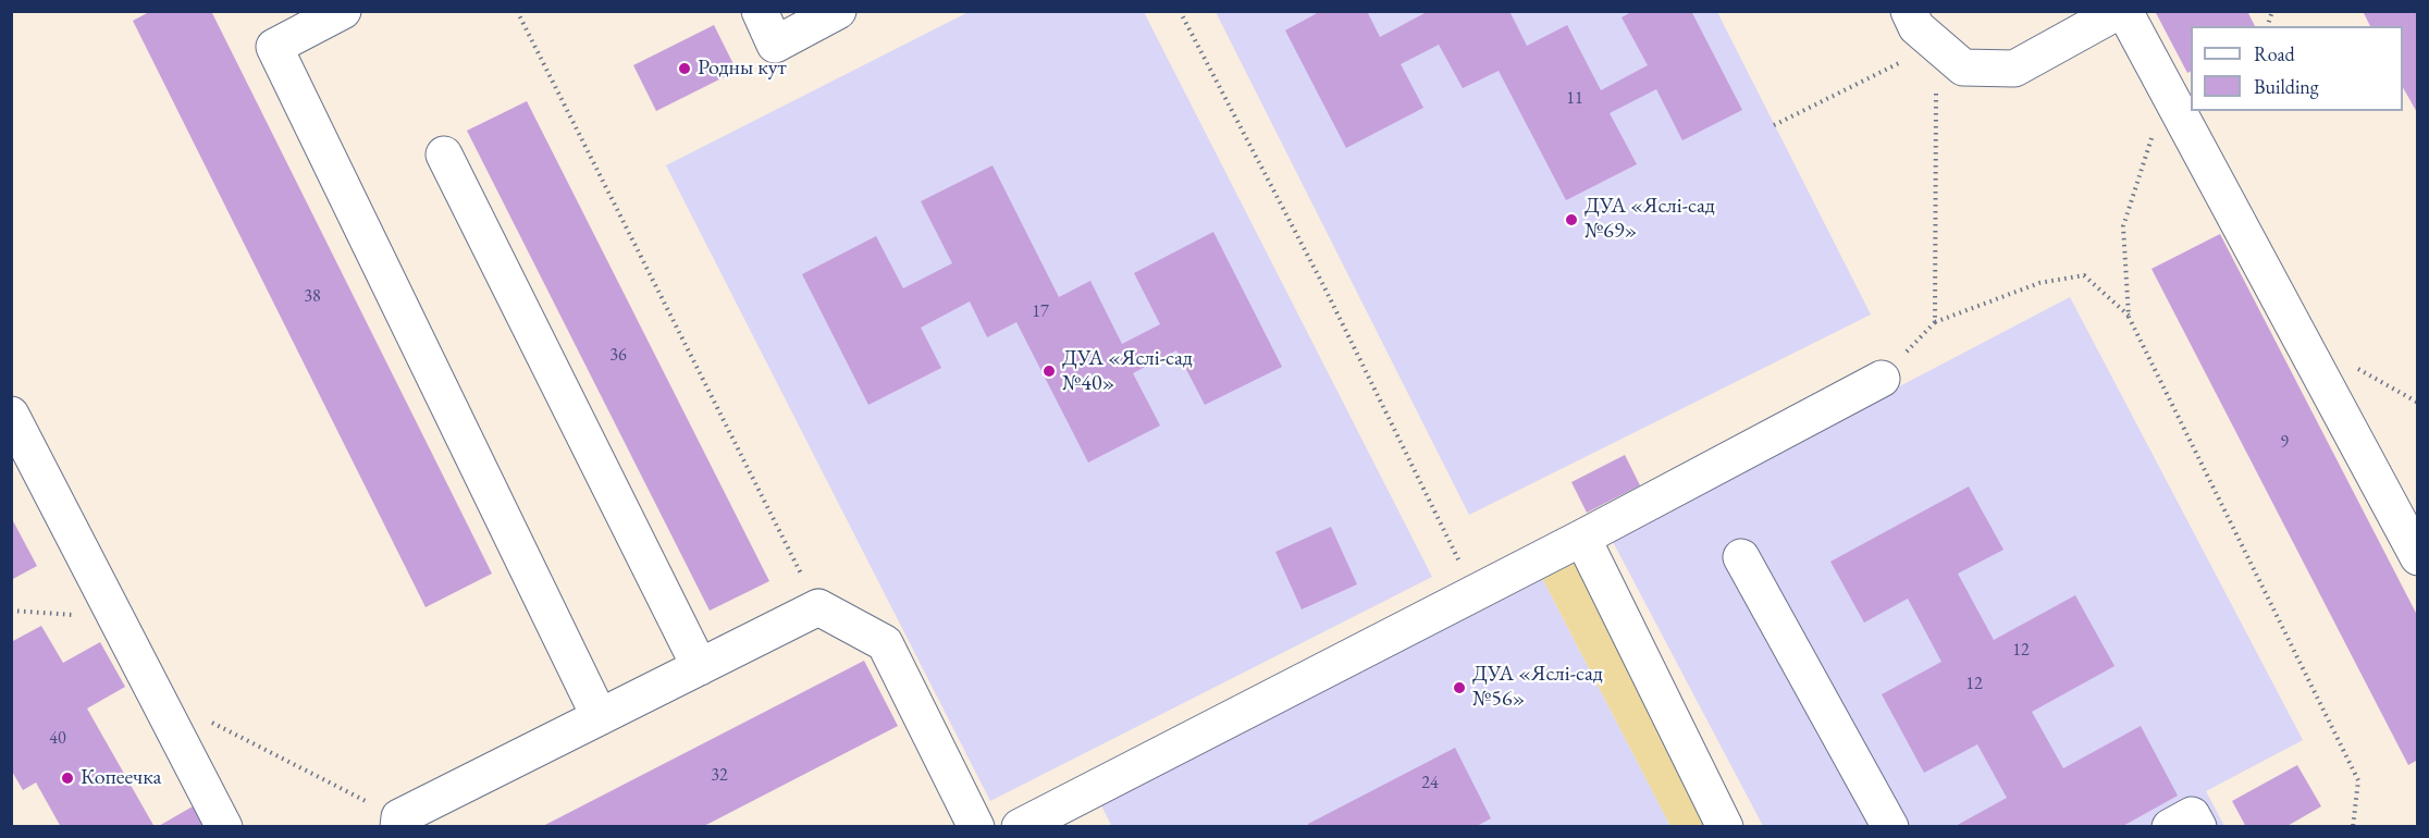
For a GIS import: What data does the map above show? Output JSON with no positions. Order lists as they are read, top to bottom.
{
  "places": [
    "Родны кут",
    "ДУА «Яслі-сад №69»",
    "ДУА «Яслі-сад №40»",
    "ДУА «Яслі-сад №56»",
    "Копеечка"
  ],
  "house_numbers": [
    "11",
    "38",
    "17",
    "36",
    "9",
    "12",
    "12",
    "40",
    "32",
    "24"
  ],
  "legend": ["Road", "Building"]
}
